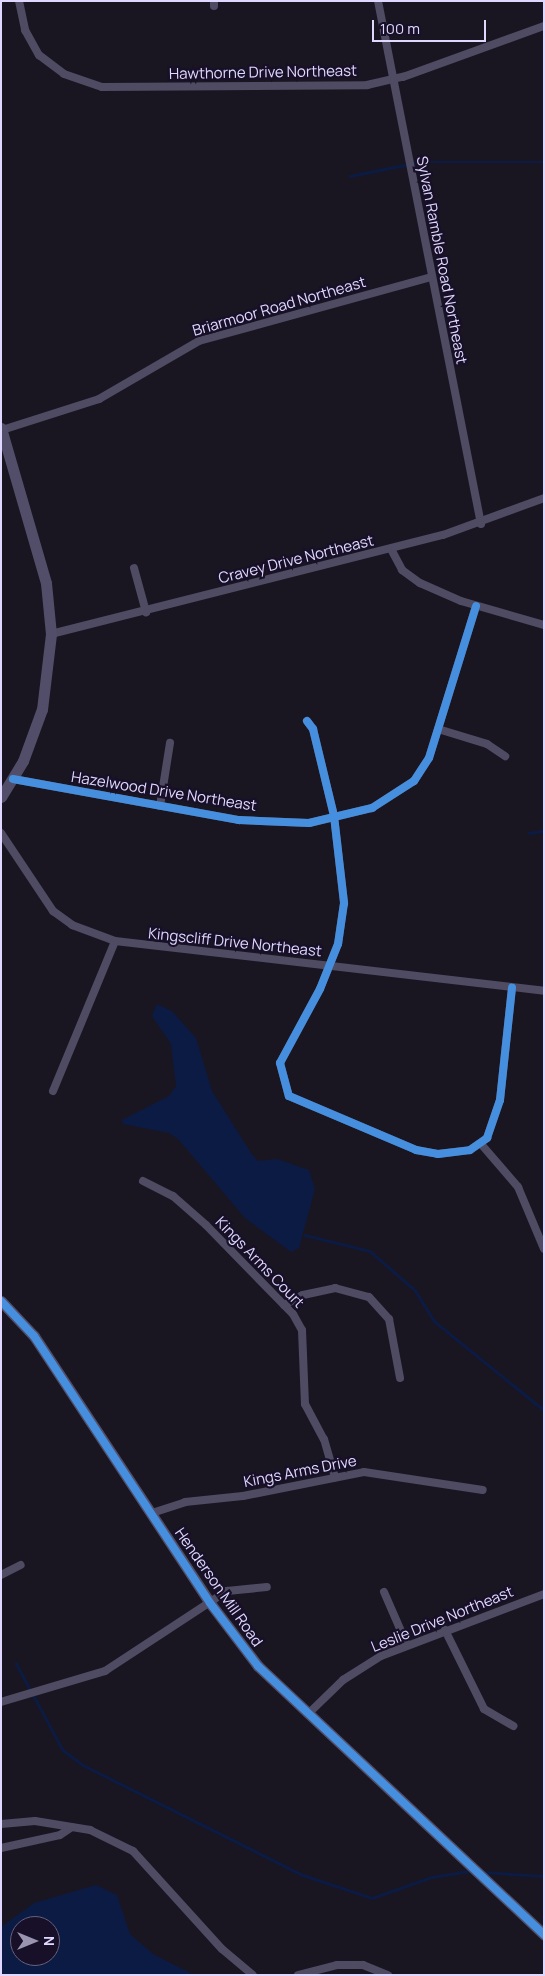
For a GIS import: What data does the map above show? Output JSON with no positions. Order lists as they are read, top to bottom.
{
  "streets": {
    "street": [
      "Hawthorne Drive Northeast",
      "Sylvan Ramble Road Northeast",
      "Briarmoor Road Northeast",
      "Cravey Drive Northeast",
      "Hazelwood Drive Northeast",
      "Kingscliff Drive Northeast",
      "Kings Arms Court",
      "Kings Arms Drive",
      "Henderson Mill Road",
      "Leslie Drive Northeast"
    ]
  },
  "crossings": [
    ["Hawthorne Drive Northeast", "Sylvan Ramble Road Northeast"],
    ["Sylvan Ramble Road Northeast", "Briarmoor Road Northeast"],
    ["Sylvan Ramble Road Northeast", "Cravey Drive Northeast"],
    ["Kings Arms Court", "Kings Arms Drive"],
    ["Kings Arms Drive", "Henderson Mill Road"],
    ["Henderson Mill Road", "Leslie Drive Northeast"]
  ],
  "scale_bar": "100 m",
  "north": "right"
}
